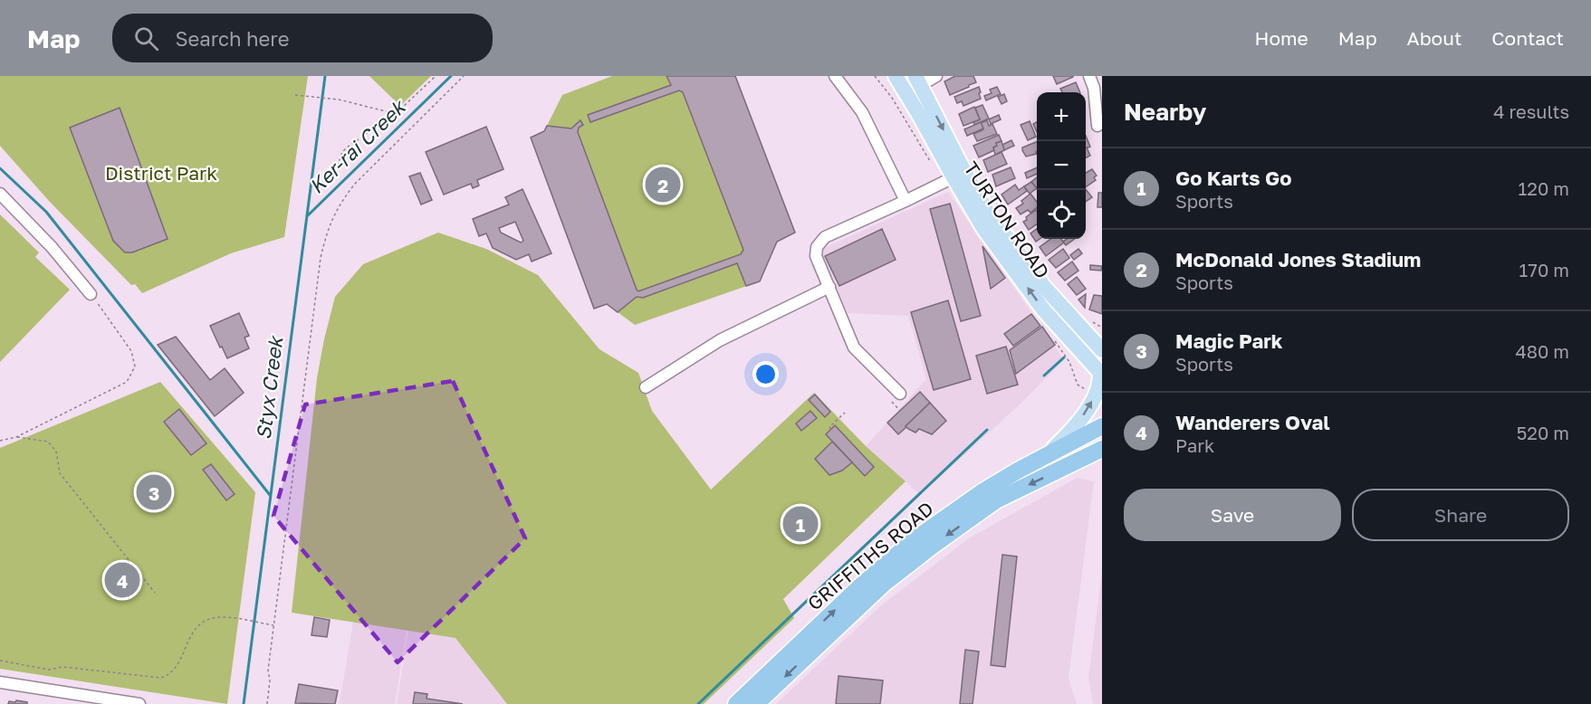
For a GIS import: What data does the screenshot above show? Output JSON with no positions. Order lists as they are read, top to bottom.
{
  "streets": {
    "highway": ["GRIFFITHS ROAD"],
    "main road": ["TURTON ROAD"]
  },
  "water": ["Ker-rai Creek", "Styx Creek"],
  "parks": ["District Park"],
  "page": {
    "header": "Map",
    "search": "Search here",
    "nav": [
      "Home",
      "Map",
      "About",
      "Contact"
    ],
    "heading": ["Nearby", "4 results"],
    "map_buttons": ["+", "−"],
    "list": [
      {
        "mark": "1",
        "name": "Go Karts Go",
        "note": "Sports",
        "value": "120 m"
      },
      {
        "mark": "2",
        "name": "McDonald Jones Stadium",
        "note": "Sports",
        "value": "170 m"
      },
      {
        "mark": "3",
        "name": "Magic Park",
        "note": "Sports",
        "value": "480 m"
      },
      {
        "mark": "4",
        "name": "Wanderers Oval",
        "note": "Park",
        "value": "520 m"
      }
    ],
    "pins": [
      "2",
      "3",
      "1",
      "4"
    ],
    "buttons": ["Save", "Share"]
  }
}
